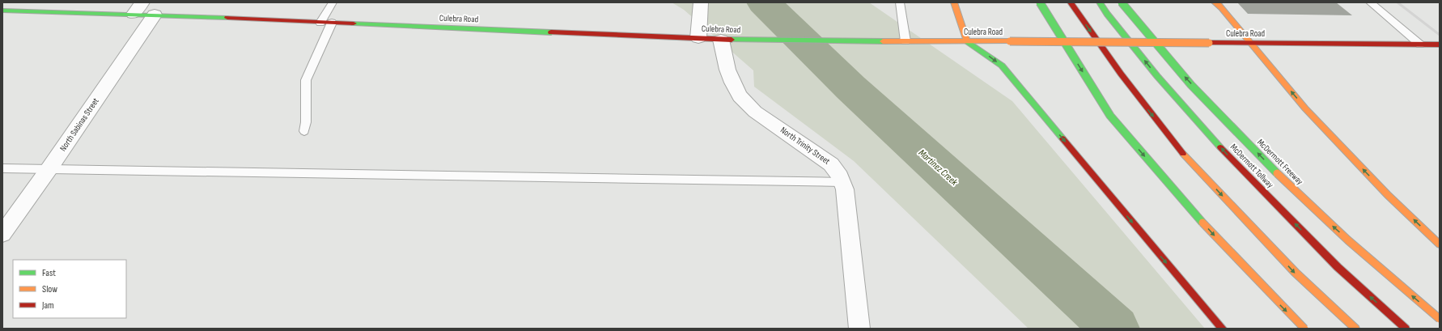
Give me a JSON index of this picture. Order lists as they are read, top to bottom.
{
  "streets": {
    "main road": ["Culebra Road", "McDermott Freeway", "McDermott Tollway"],
    "street": ["North Sabinas Street", "North Trinity Street"]
  },
  "crossings": [
    ["Culebra Road", "North Sabinas Street"],
    ["Culebra Road", "North Trinity Street"]
  ],
  "water": ["Martinez Creek"],
  "legend": ["Fast", "Slow", "Jam"]
}
